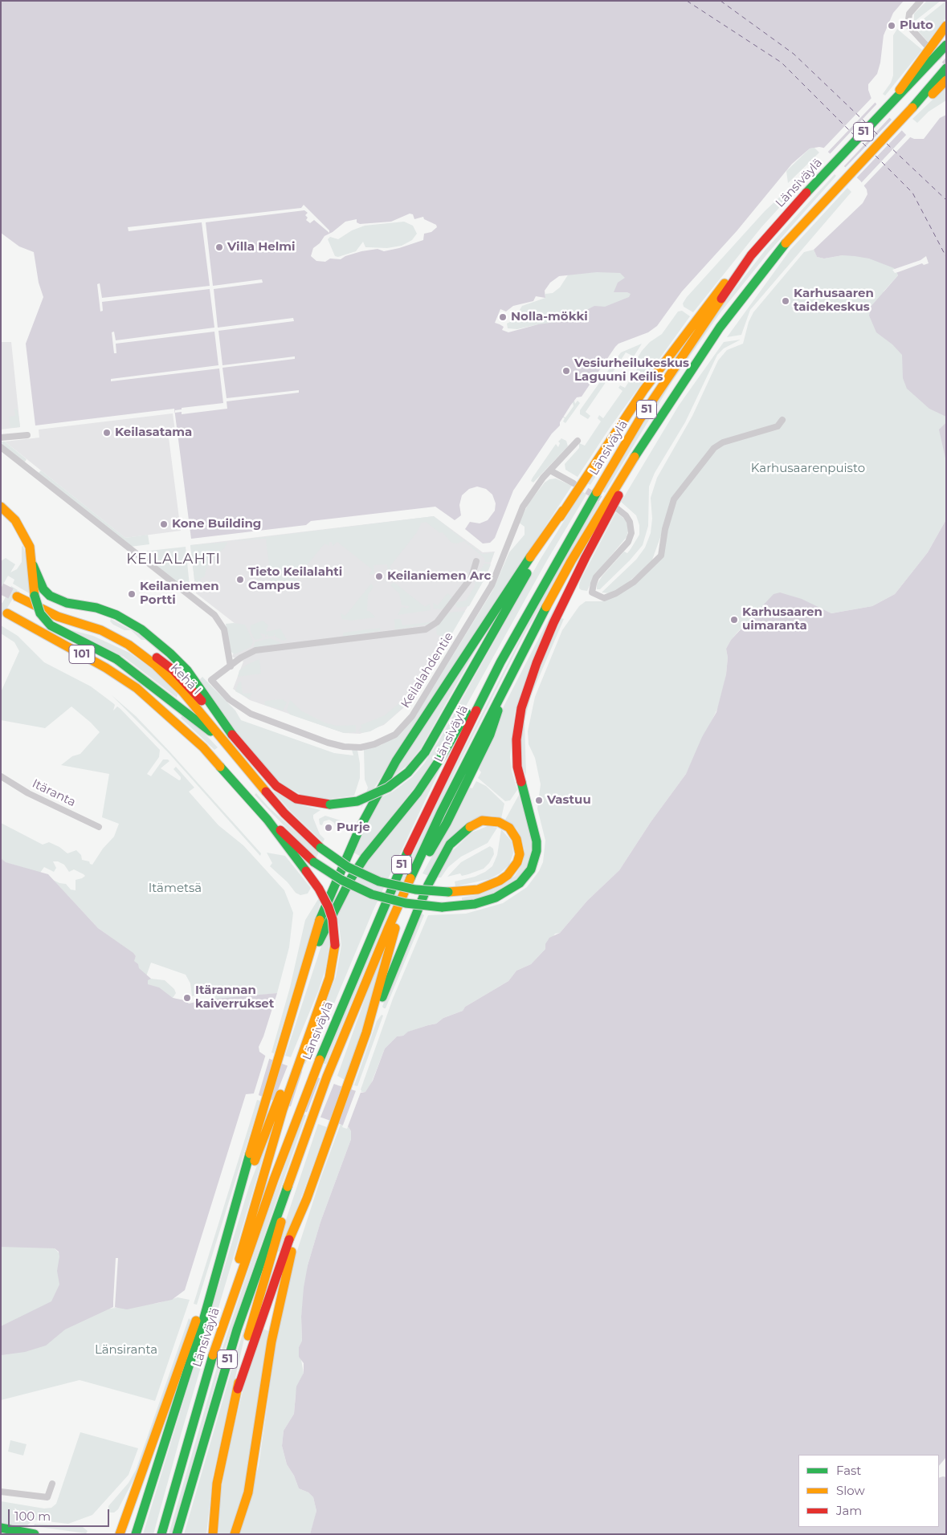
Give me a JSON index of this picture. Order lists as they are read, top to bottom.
{
  "streets": {
    "main road": [
      "51",
      "Länsiväylä",
      "101",
      "Kehä I"
    ],
    "street": ["Keilalahdentie", "Itäranta"]
  },
  "districts": ["KEILALAHTI"],
  "parks": ["Karhusaarenpuisto", "Itämetsä", "Länsiranta"],
  "places": [
    "Pluto",
    "Villa Helmi",
    "Karhusaaren taidekeskus",
    "Nolla-mökki",
    "Vesiurheilukeskus Laguuni Keilis",
    "Keilasatama",
    "Kone Building",
    "Keilaniemen Arc",
    "Tieto Keilalahti Campus",
    "Keilaniemen Portti",
    "Karhusaaren uimaranta",
    "Vastuu",
    "Purje",
    "Itärannan kaiverrukset"
  ],
  "legend": ["Fast", "Slow", "Jam"],
  "scale_bar": "100 m"
}
